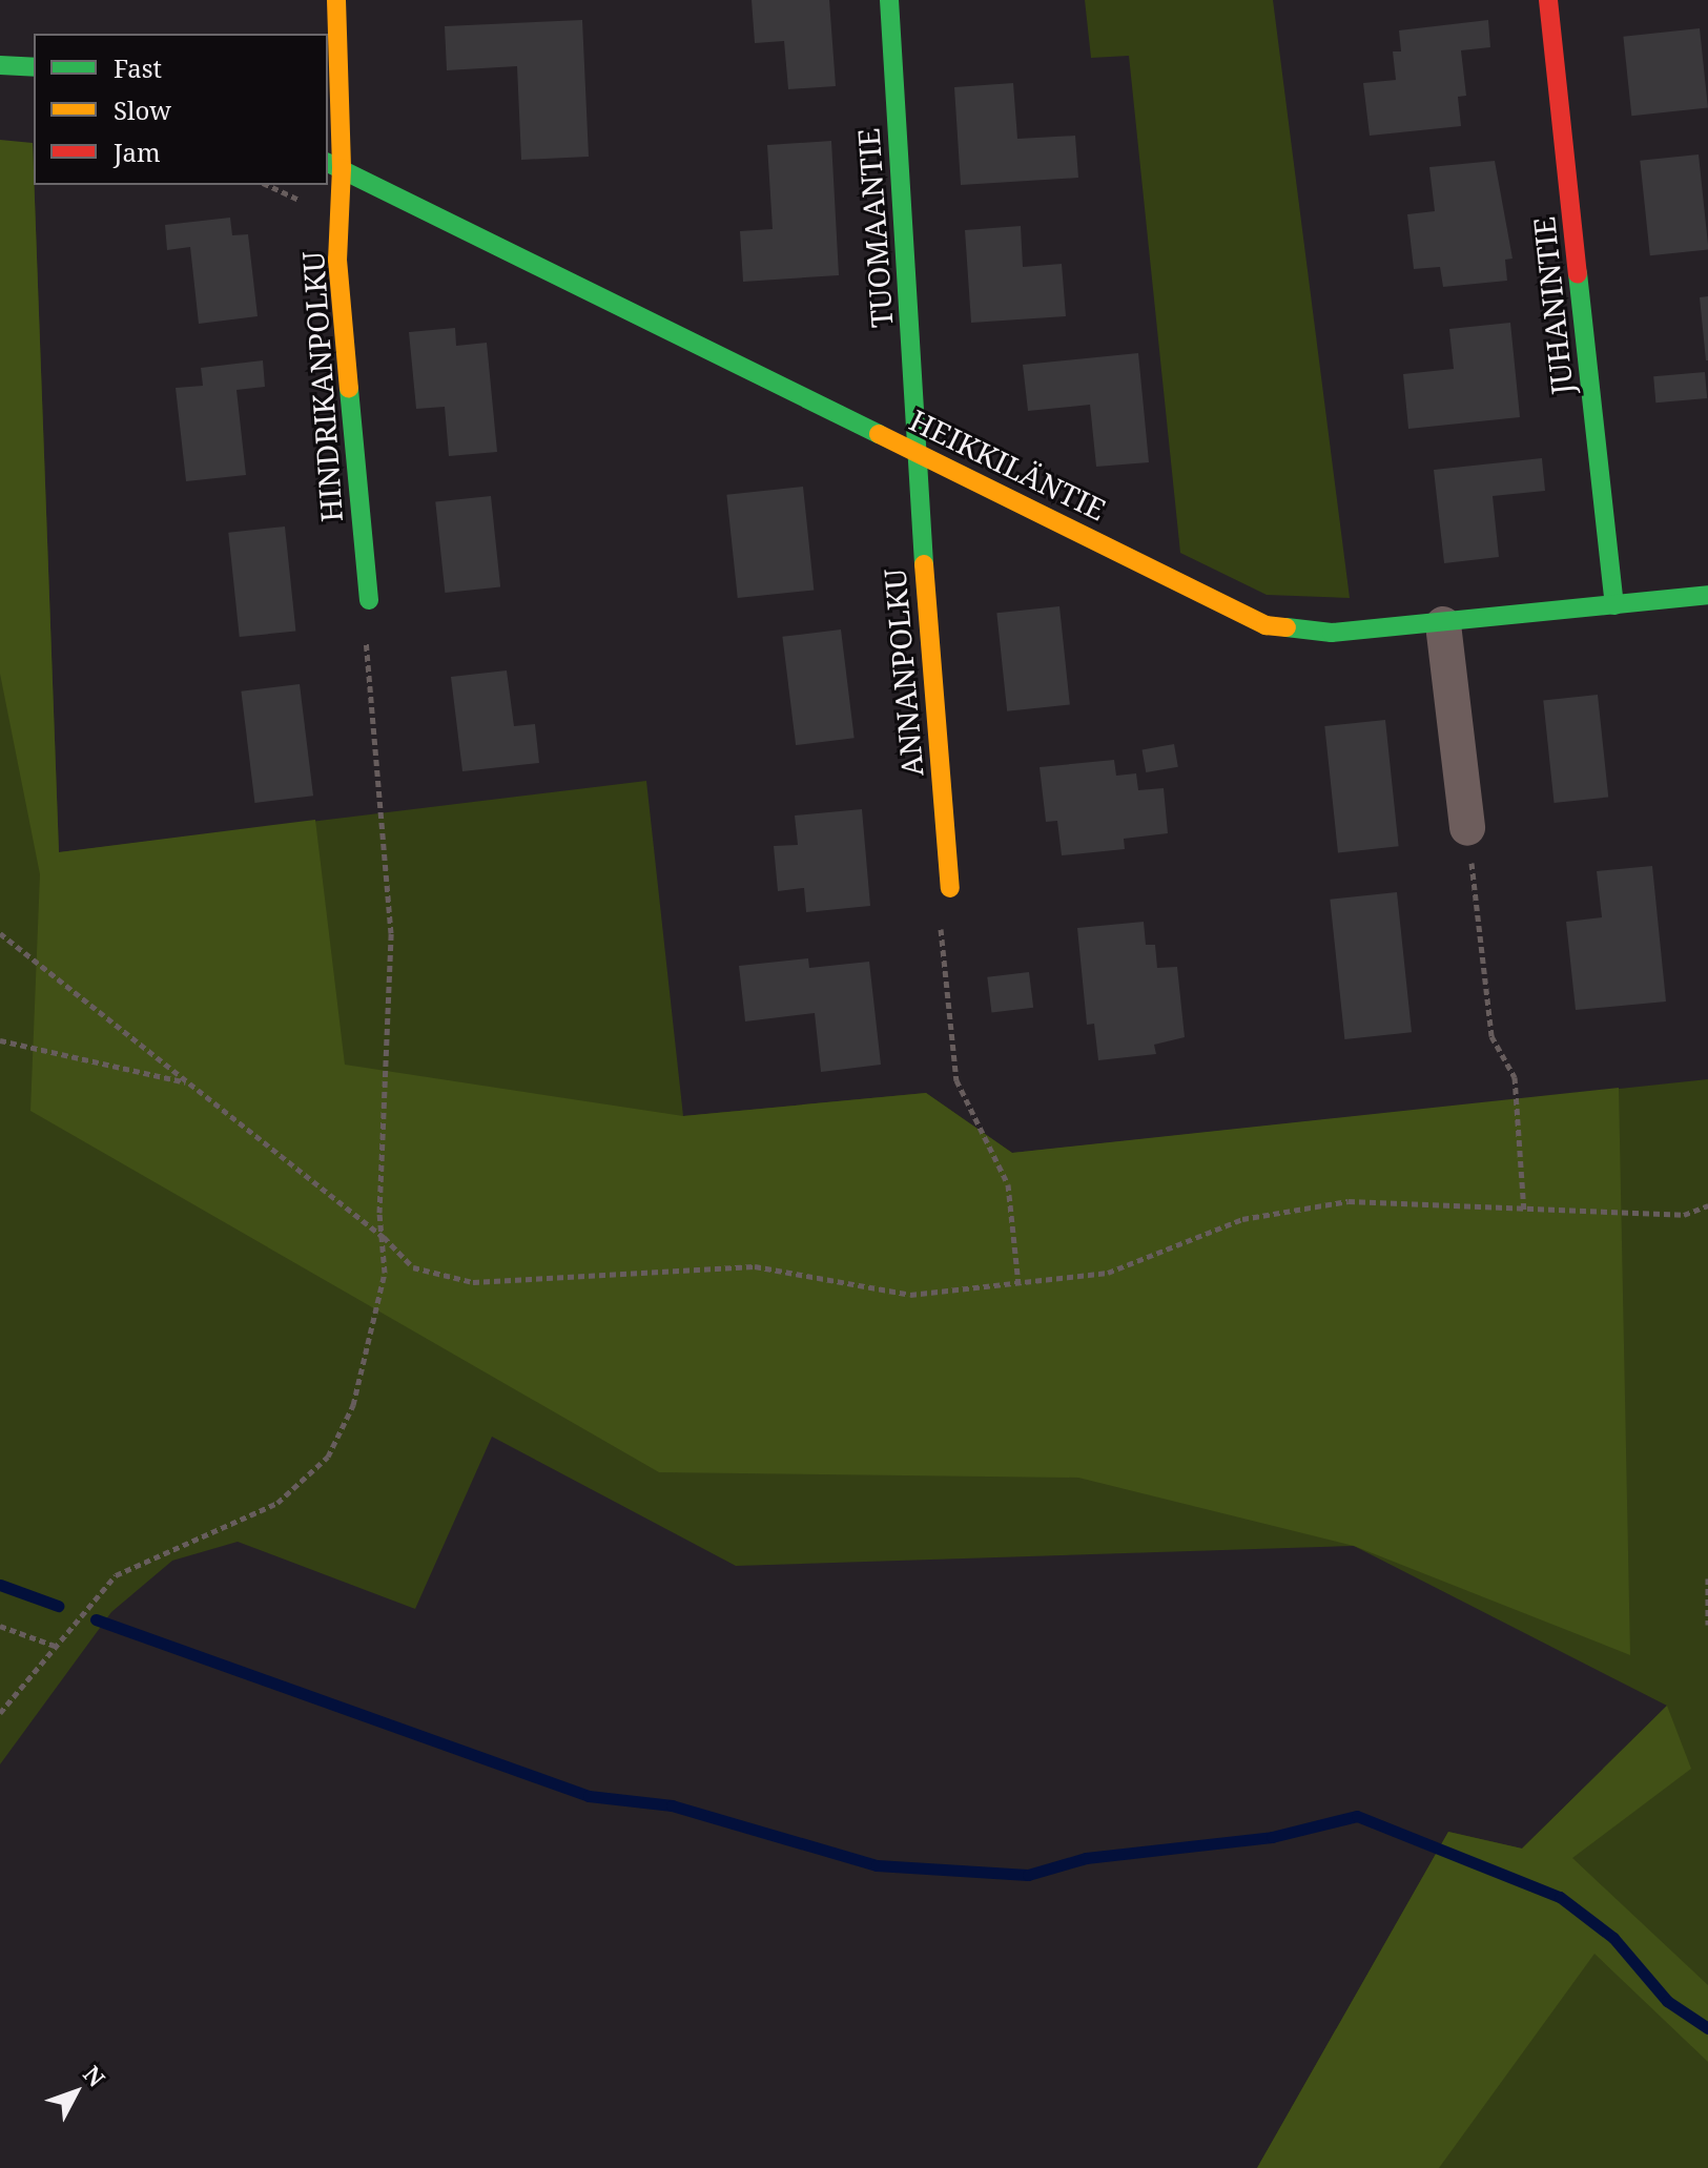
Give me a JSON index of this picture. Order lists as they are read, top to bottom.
{
  "streets": {
    "street": [
      "TUOMAANTIE",
      "JUHANINTIE",
      "HINDRIKANPOLKU",
      "HEIKKILÄNTIE",
      "ANNANPOLKU"
    ]
  },
  "crossings": [
    ["TUOMAANTIE", "HEIKKILÄNTIE"],
    ["TUOMAANTIE", "ANNANPOLKU"],
    ["JUHANINTIE", "HEIKKILÄNTIE"],
    ["HINDRIKANPOLKU", "HEIKKILÄNTIE"],
    ["HEIKKILÄNTIE", "ANNANPOLKU"]
  ],
  "legend": ["Fast", "Slow", "Jam"],
  "north": "top right"
}
